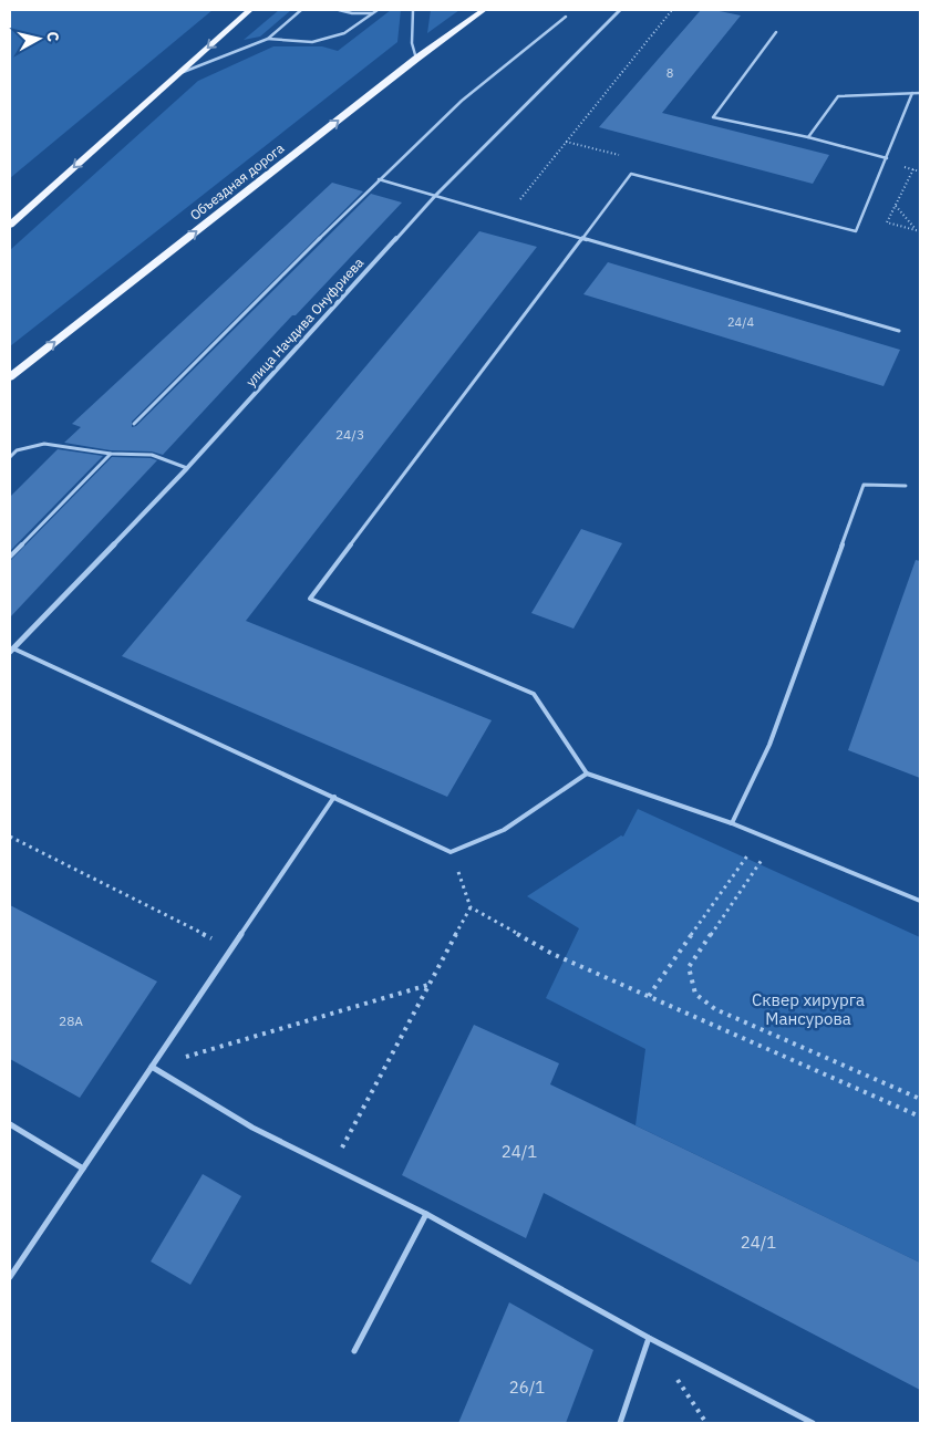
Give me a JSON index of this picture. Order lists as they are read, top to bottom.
{
  "streets": {
    "main road": ["Объездная дорога"],
    "street": ["улица Начдива Онуфриева"]
  },
  "one_way": ["Объездная дорога"],
  "parks": ["Сквер хирурга Мансурова"],
  "house_numbers": [
    "8",
    "24/4",
    "24/3",
    "28А",
    "24/1",
    "24/1",
    "26/1"
  ],
  "north": "right"
}
